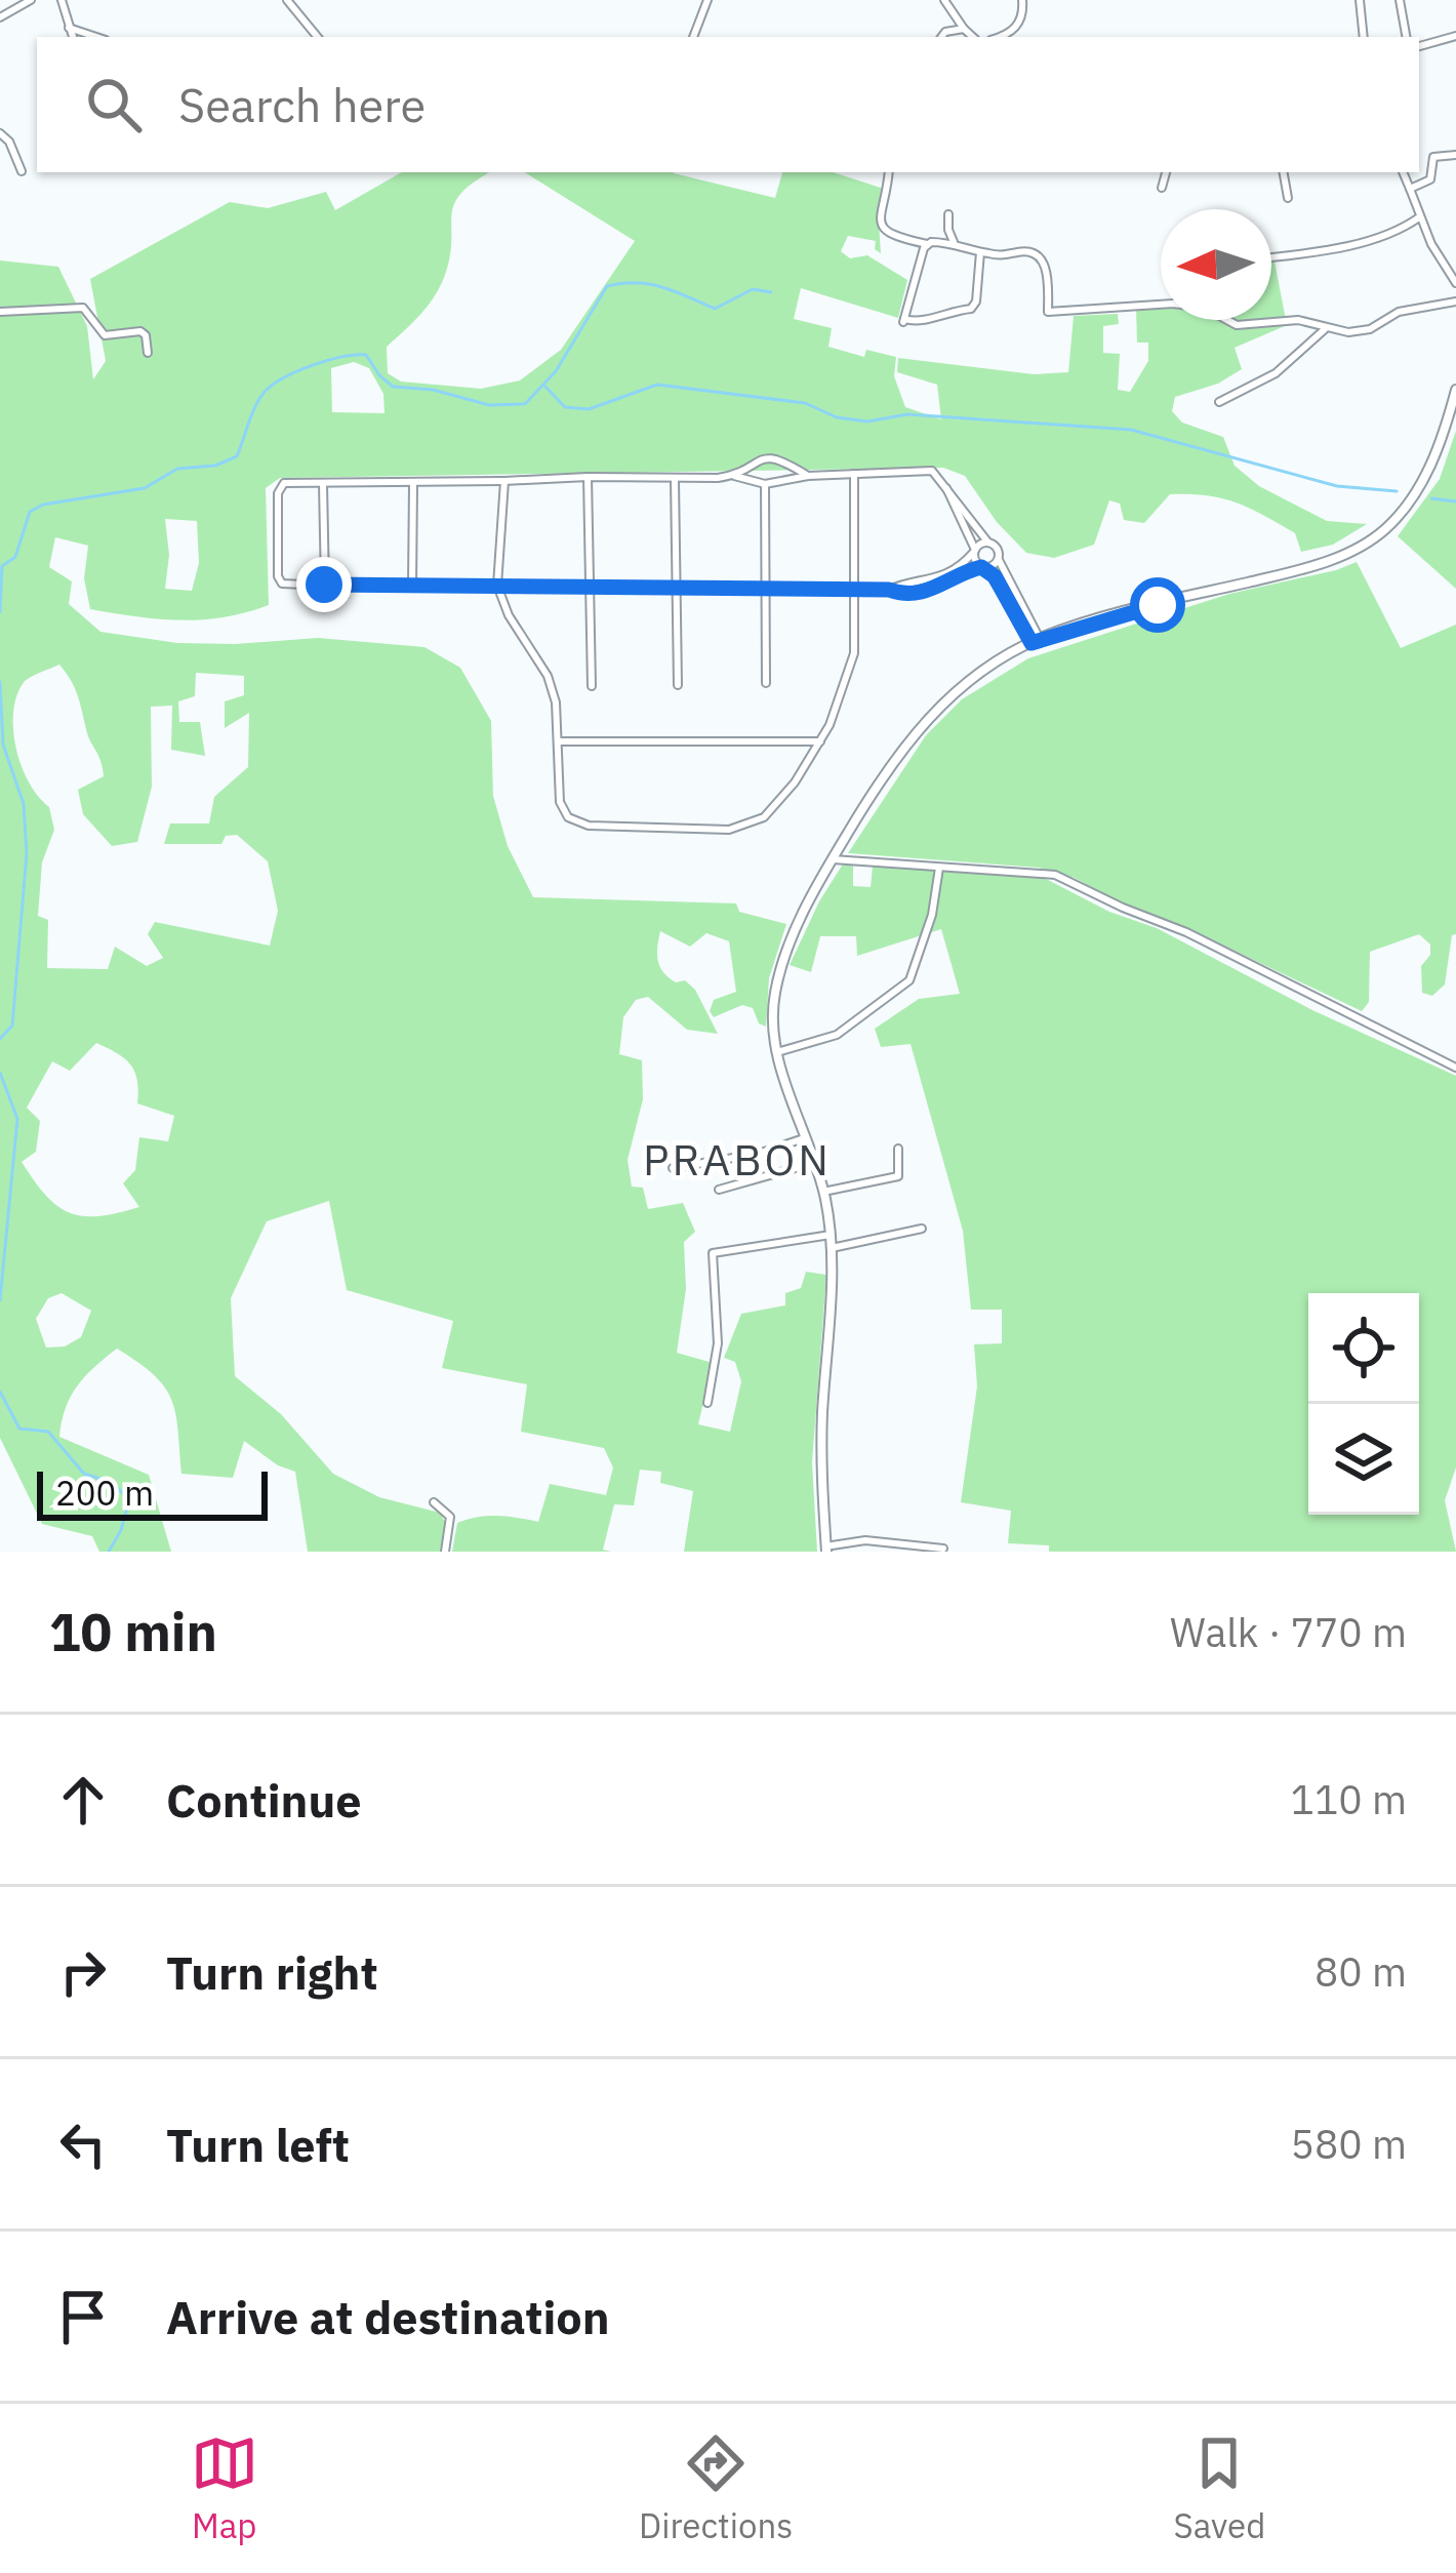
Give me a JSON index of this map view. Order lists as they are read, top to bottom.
{
  "districts": ["PRABON"],
  "scale_bar": "200 m",
  "north": "left",
  "page": {
    "search": "Search here",
    "scale": "200 m",
    "heading": ["10 min", "Walk · 770 m"],
    "list": [
      ["Continue", "110 m"],
      ["Turn right", "80 m"],
      ["Turn left", "580 m"],
      "Arrive at destination"
    ],
    "nav": ["Map", "Directions", "Saved"]
  }
}
